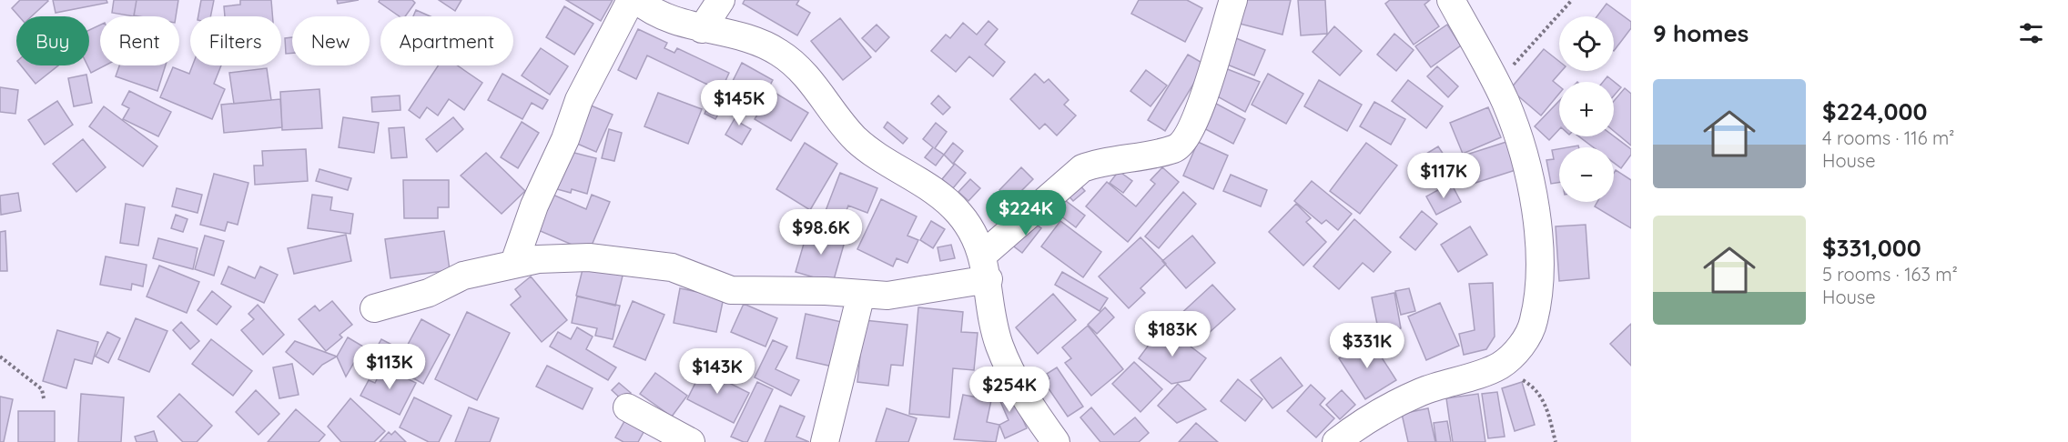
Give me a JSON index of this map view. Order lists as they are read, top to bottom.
{
  "page": {
    "heading": "9 homes",
    "map_buttons": ["+", "−"],
    "chip": [
      "Buy",
      "Rent",
      "Filters",
      "New",
      "Apartment"
    ],
    "list": [
      {
        "name": "$224,000",
        "note": "4 rooms · 116 m² · House"
      },
      {
        "name": "$331,000",
        "note": "5 rooms · 163 m² · House"
      }
    ],
    "price": [
      "$145K",
      "$117K",
      "$224K",
      "$98.6K",
      "$183K",
      "$331K",
      "$113K",
      "$143K",
      "$254K"
    ]
  }
}
